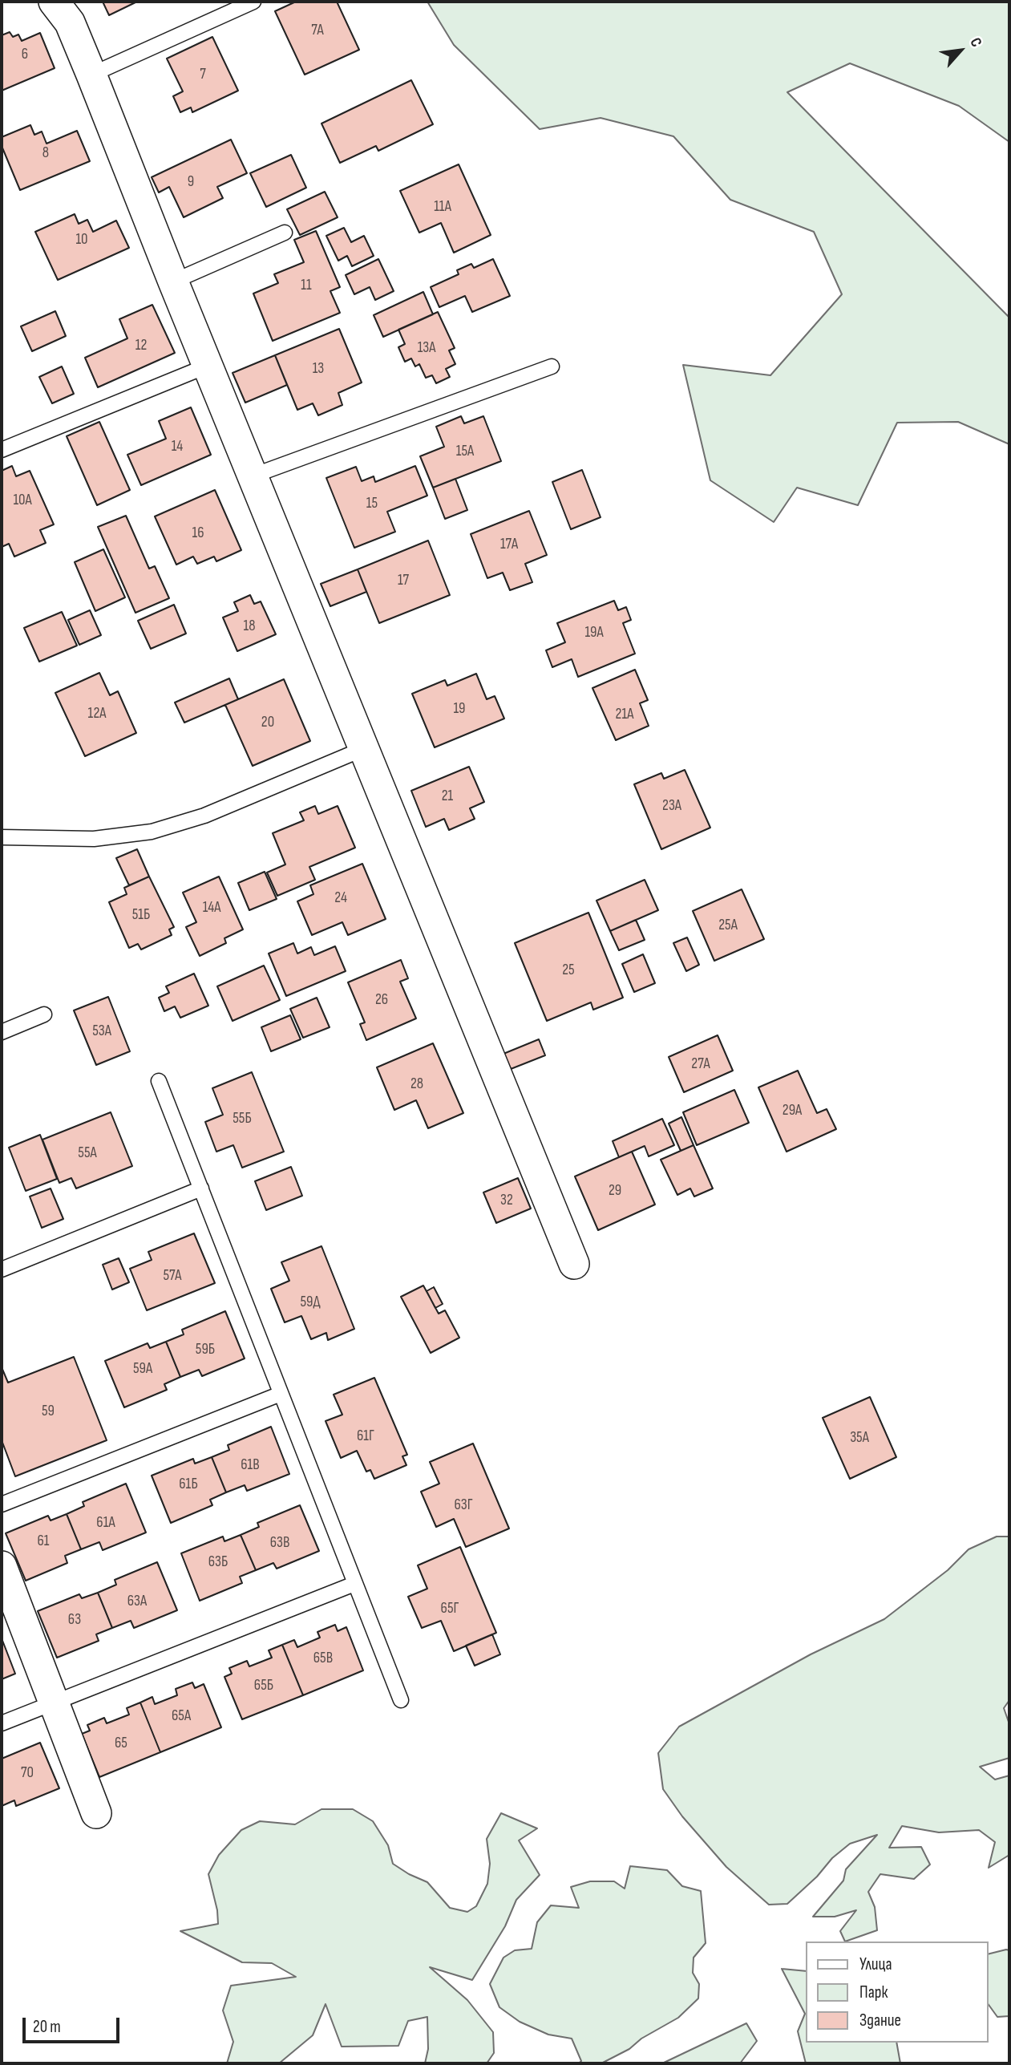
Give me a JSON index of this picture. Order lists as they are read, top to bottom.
{
  "house_numbers": [
    "7А",
    "6",
    "7",
    "8",
    "9",
    "11А",
    "10",
    "11",
    "12",
    "13А",
    "13",
    "14",
    "15А",
    "10А",
    "15",
    "16",
    "17А",
    "17",
    "18",
    "19А",
    "19",
    "12А",
    "21А",
    "20",
    "21",
    "23А",
    "24",
    "14А",
    "51Б",
    "25А",
    "25",
    "26",
    "53А",
    "27А",
    "28",
    "29А",
    "55Б",
    "55А",
    "29",
    "32",
    "57А",
    "59Д",
    "59Б",
    "59А",
    "59",
    "61Г",
    "35А",
    "61В",
    "61Б",
    "63Г",
    "61А",
    "61",
    "63В",
    "63Б",
    "63А",
    "65Г",
    "63",
    "65В",
    "65Б",
    "65А",
    "65",
    "70"
  ],
  "legend": ["Улица", "Парк", "Здание"],
  "scale_bar": "20 m",
  "north": "top right"
}
